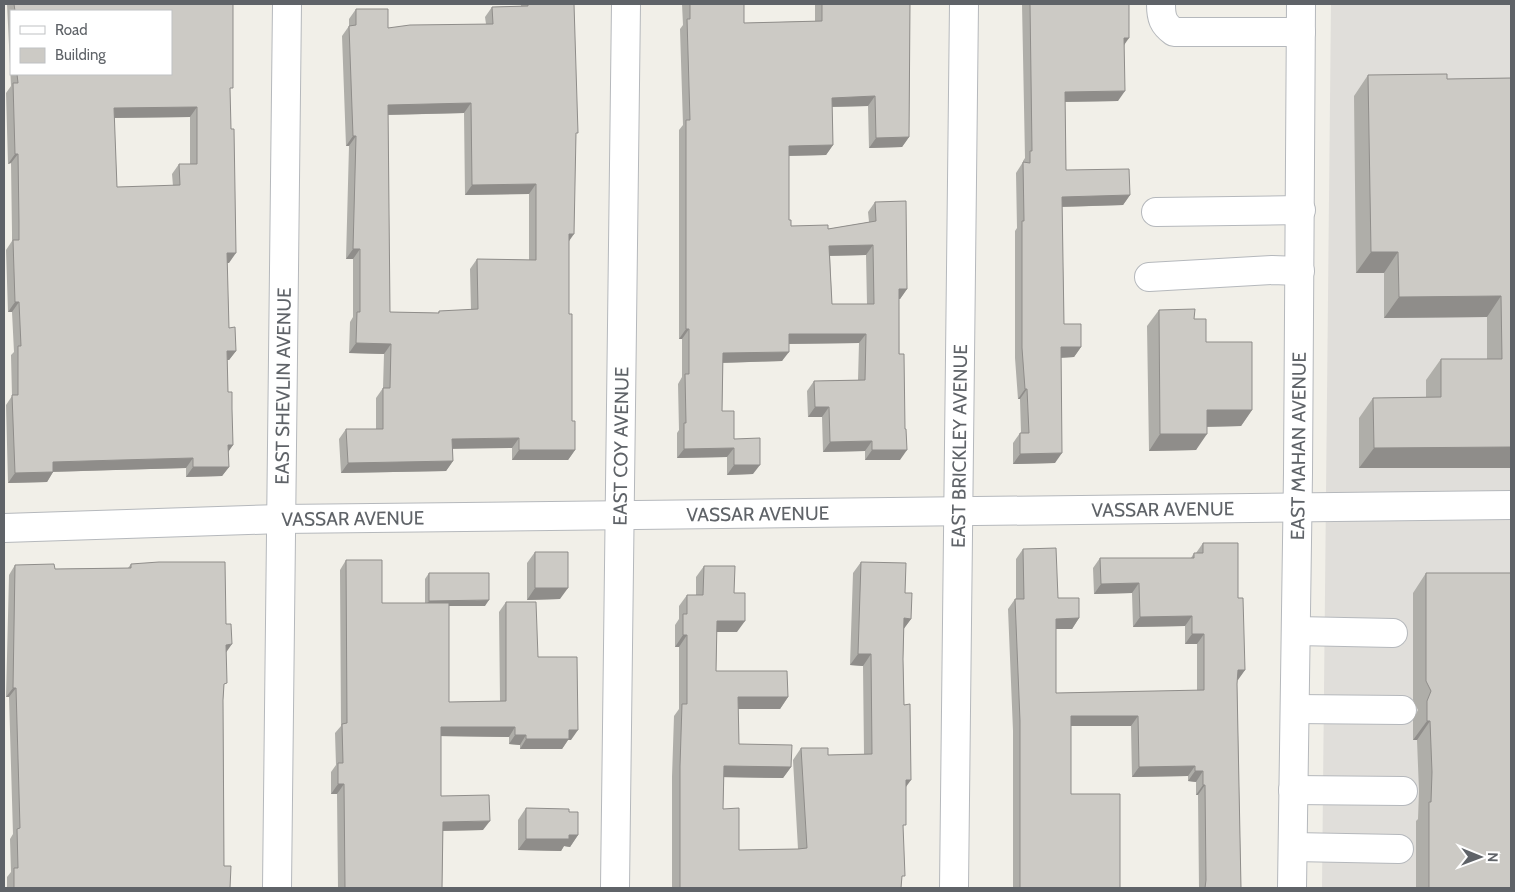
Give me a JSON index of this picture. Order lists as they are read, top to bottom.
{
  "streets": {
    "street": [
      "EAST SHEVLIN AVENUE",
      "EAST COY AVENUE",
      "EAST BRICKLEY AVENUE",
      "EAST MAHAN AVENUE",
      "VASSAR AVENUE"
    ]
  },
  "crossings": [
    ["EAST SHEVLIN AVENUE", "VASSAR AVENUE"],
    ["EAST COY AVENUE", "VASSAR AVENUE"],
    ["EAST BRICKLEY AVENUE", "VASSAR AVENUE"],
    ["EAST MAHAN AVENUE", "VASSAR AVENUE"]
  ],
  "legend": ["Road", "Building"],
  "north": "right"
}
